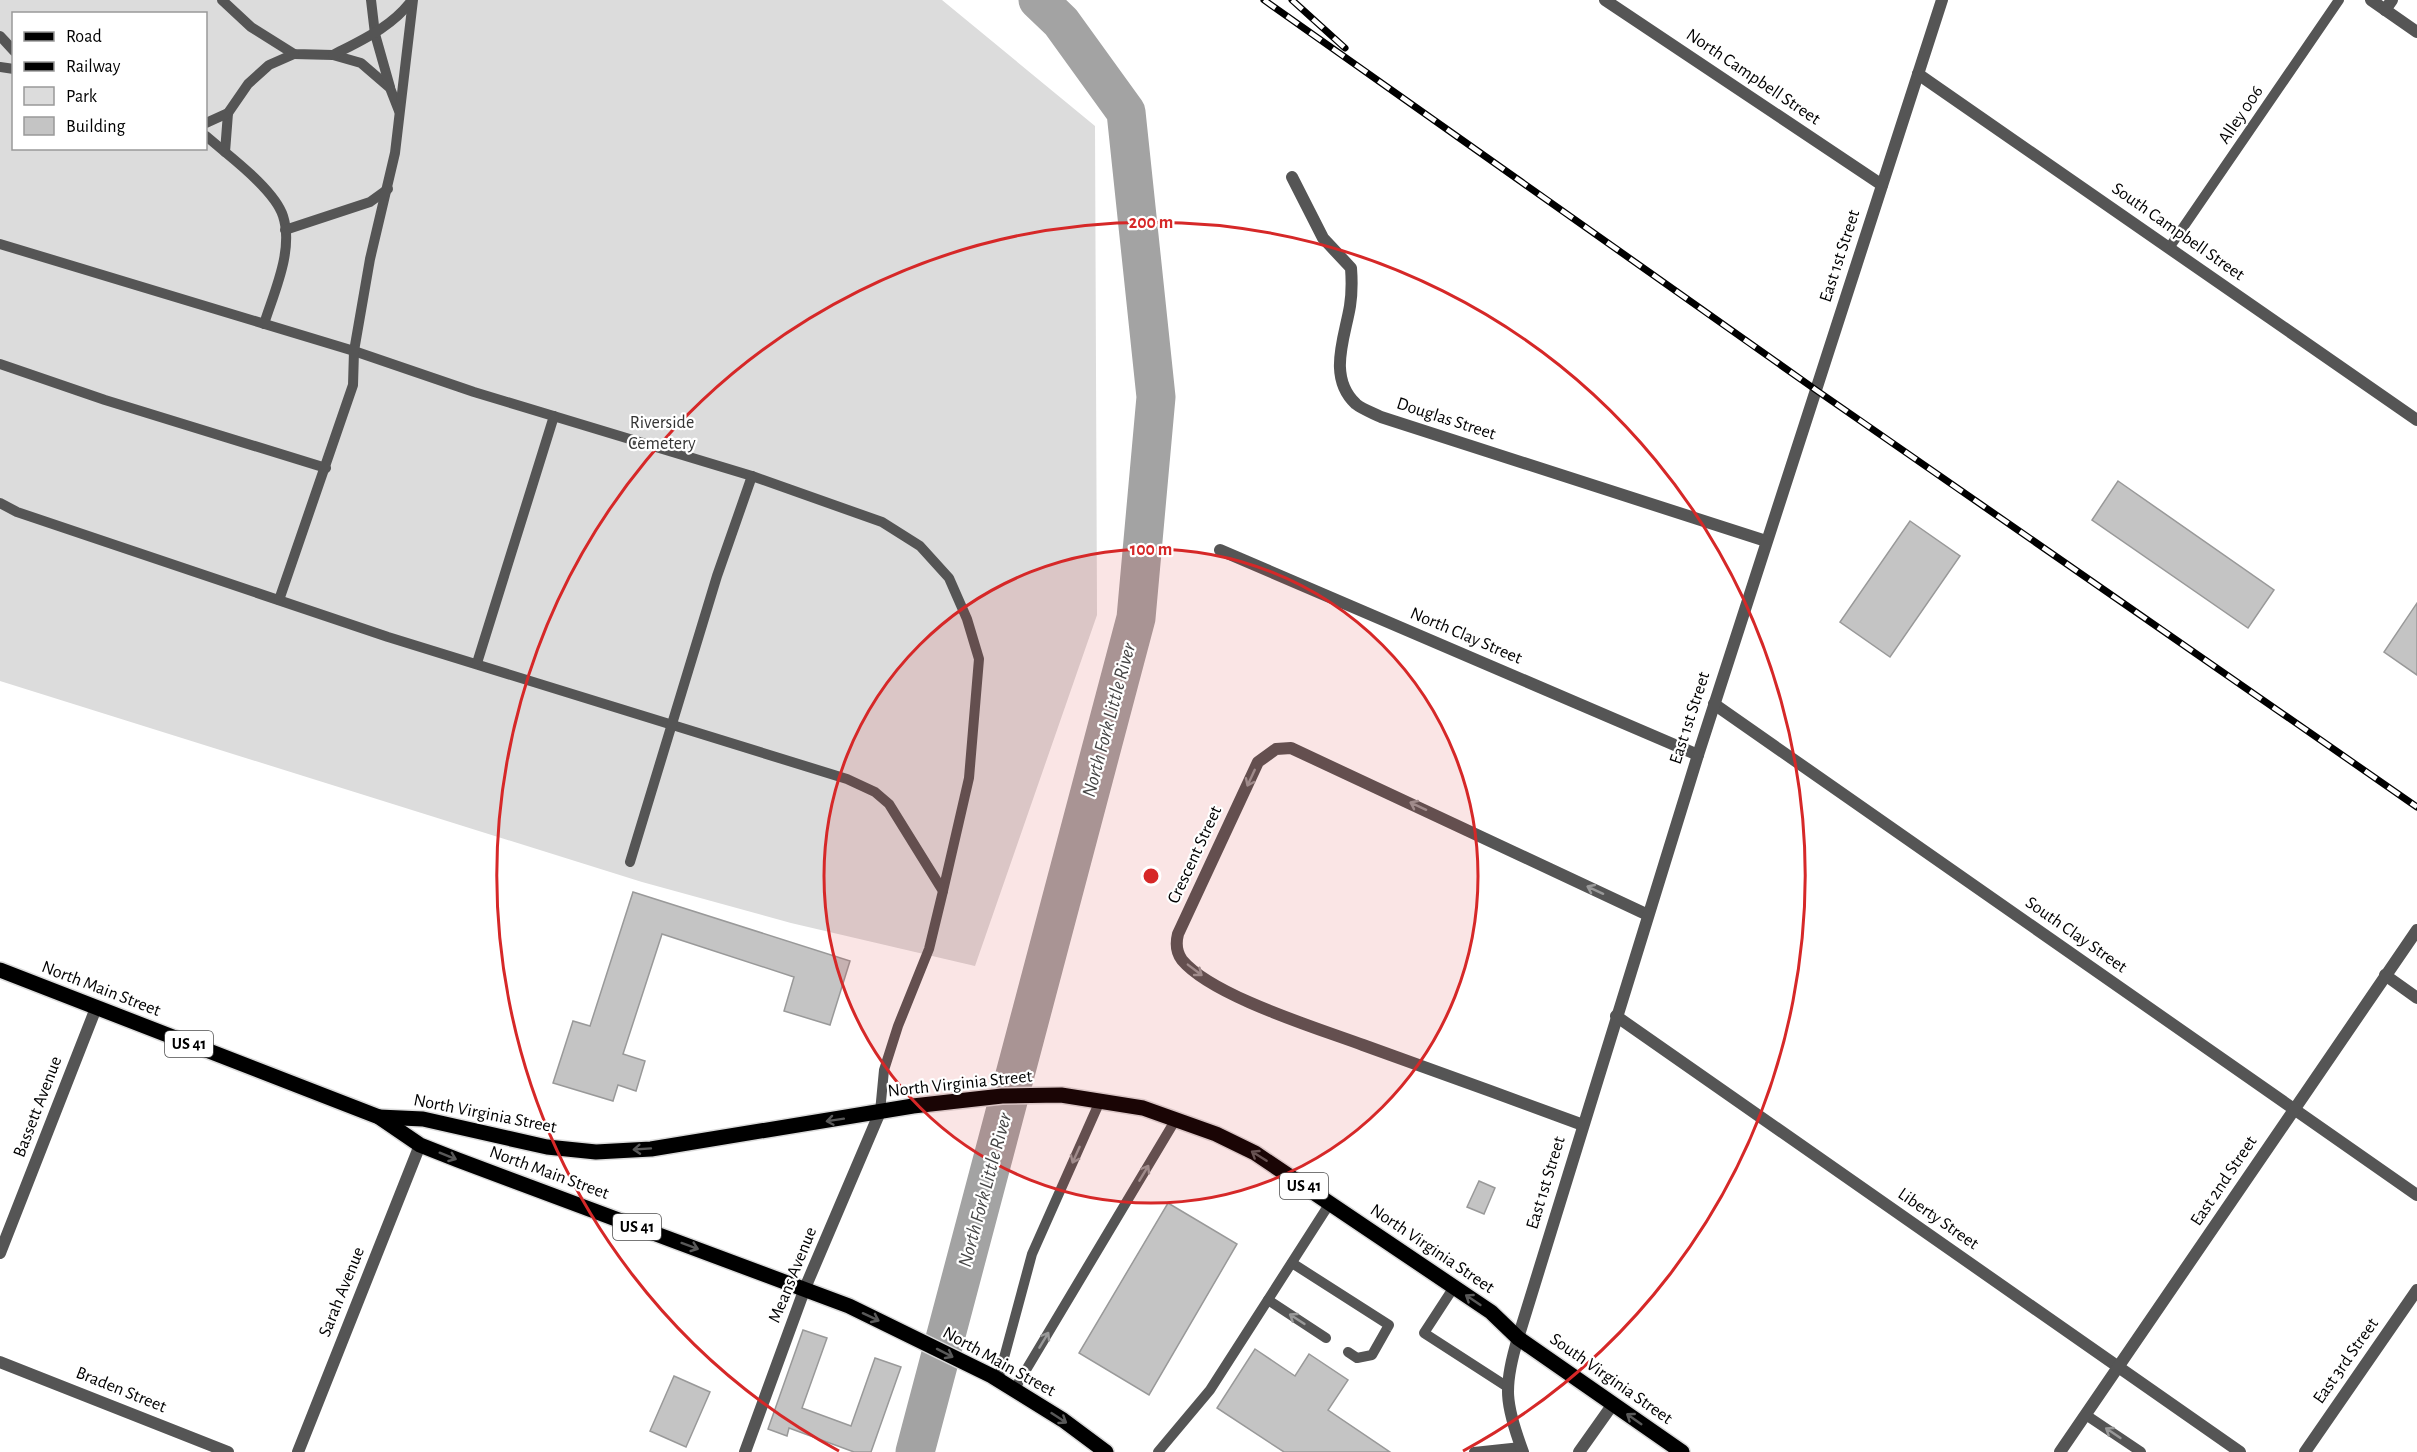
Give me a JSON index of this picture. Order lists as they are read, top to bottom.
{
  "streets": {
    "main road": [
      "North Main Street",
      "US 41",
      "North Virginia Street",
      "South Virginia Street"
    ],
    "street": [
      "North Campbell Street",
      "South Campbell Street",
      "East 1st Street",
      "Douglas Street",
      "North Clay Street",
      "Crescent Street",
      "South Clay Street",
      "Bassett Avenue",
      "East 2nd Street",
      "Liberty Street",
      "Means Avenue",
      "Sarah Avenue",
      "East 3rd Street",
      "Braden Street"
    ],
    "lane": ["Alley 006"]
  },
  "crossings": [
    ["North Campbell Street", "East 1st Street"],
    ["Alley 006", "South Campbell Street"],
    ["South Campbell Street", "East 1st Street"],
    ["East 1st Street", "Douglas Street"],
    ["East 1st Street", "North Clay Street"],
    ["East 1st Street", "Crescent Street"],
    ["East 1st Street", "South Clay Street"],
    ["East 1st Street", "North Virginia Street"],
    ["East 1st Street", "Liberty Street"],
    ["East 1st Street", "South Virginia Street"],
    ["South Clay Street", "East 2nd Street"],
    ["North Main Street", "North Virginia Street"],
    ["North Main Street", "Bassett Avenue"],
    ["North Main Street", "Means Avenue"],
    ["North Main Street", "Sarah Avenue"],
    ["North Virginia Street", "Means Avenue"],
    ["North Virginia Street", "South Virginia Street"],
    ["East 2nd Street", "Liberty Street"]
  ],
  "one_way": ["North Main Street", "North Virginia Street", "South Virginia Street"],
  "water": ["North Fork Little River"],
  "parks": ["Riverside Cemetery"],
  "legend": [
    "Road",
    "Railway",
    "Park",
    "Building"
  ],
  "rings": ["200 m", "100 m"]
}
